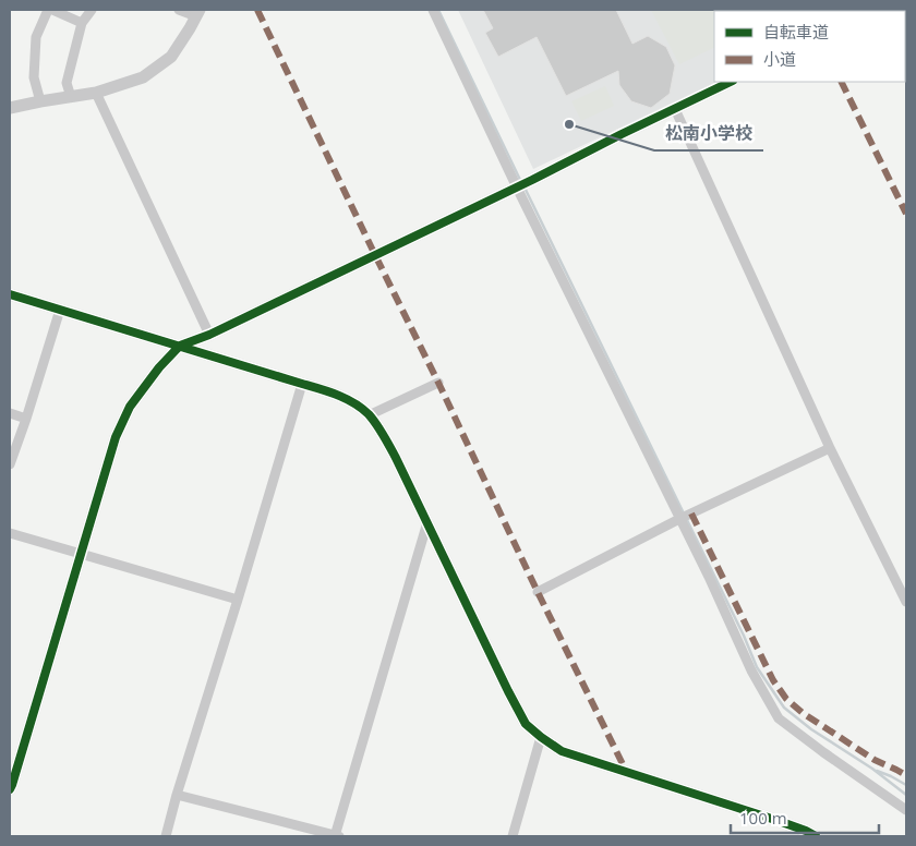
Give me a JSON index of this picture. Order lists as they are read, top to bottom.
{
  "places": ["松南小学校"],
  "legend": ["自転車道", "小道"],
  "scale_bar": "100 m"
}
